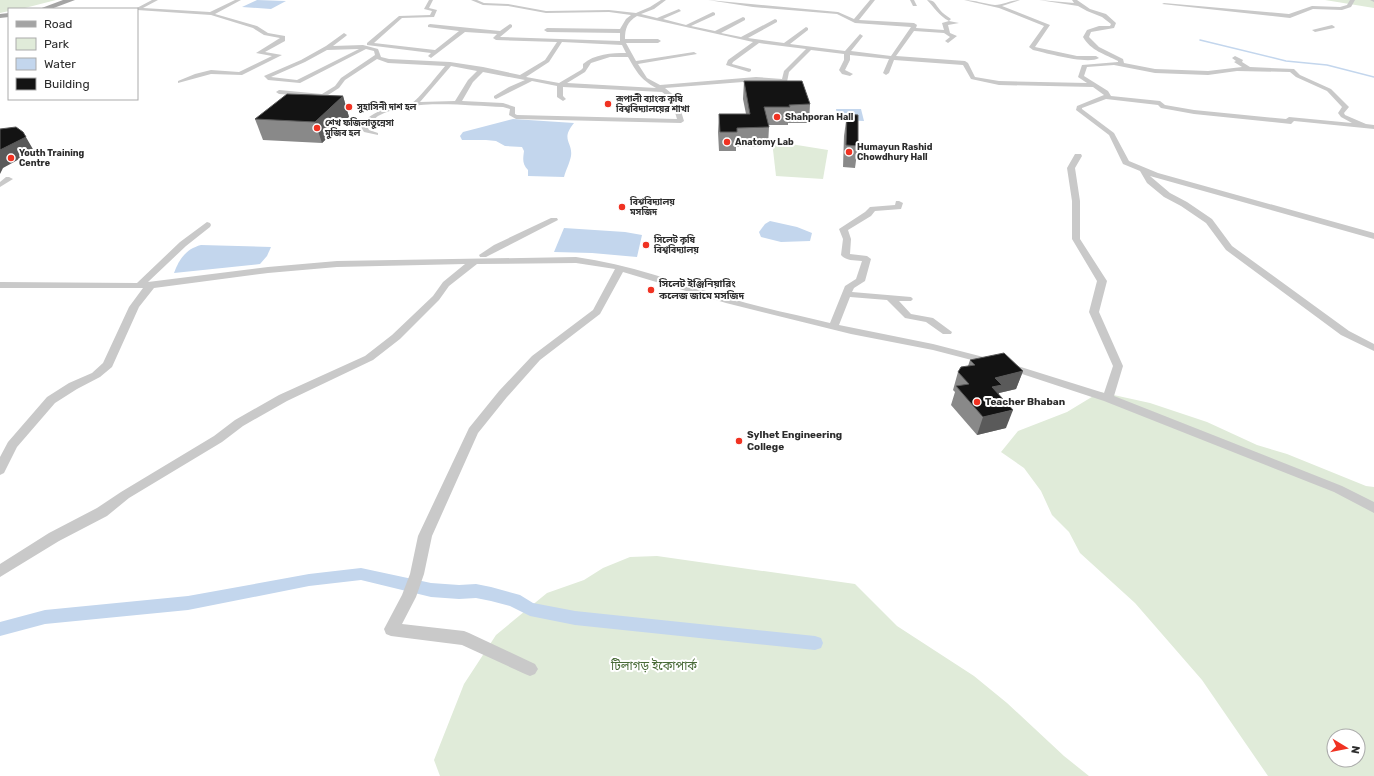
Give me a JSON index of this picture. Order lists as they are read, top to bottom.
{
  "parks": ["টিলাগড় ইকোপার্ক"],
  "places": [
    "রূপালী ব্যাংক কৃষি বিশ্ববিদ্যালয়ের শাখা",
    "সুহাসিনী দাশ হল",
    "Shahporan Hall",
    "শেখ ফজিলাতুন্নেসা মুজিব হল",
    "Anatomy Lab",
    "Humayun Rashid Chowdhury Hall",
    "Youth Training Centre",
    "বিশ্ববিদ্যালয় মসজিদ",
    "সিলেট কৃষি বিশ্ববিদ্যালয়",
    "সিলেট ইঞ্জিনিয়ারিং কলেজ জামে মসজিদ",
    "Teacher Bhaban",
    "Sylhet Engineering College"
  ],
  "legend": [
    "Road",
    "Park",
    "Water",
    "Building"
  ],
  "north": "right"
}
